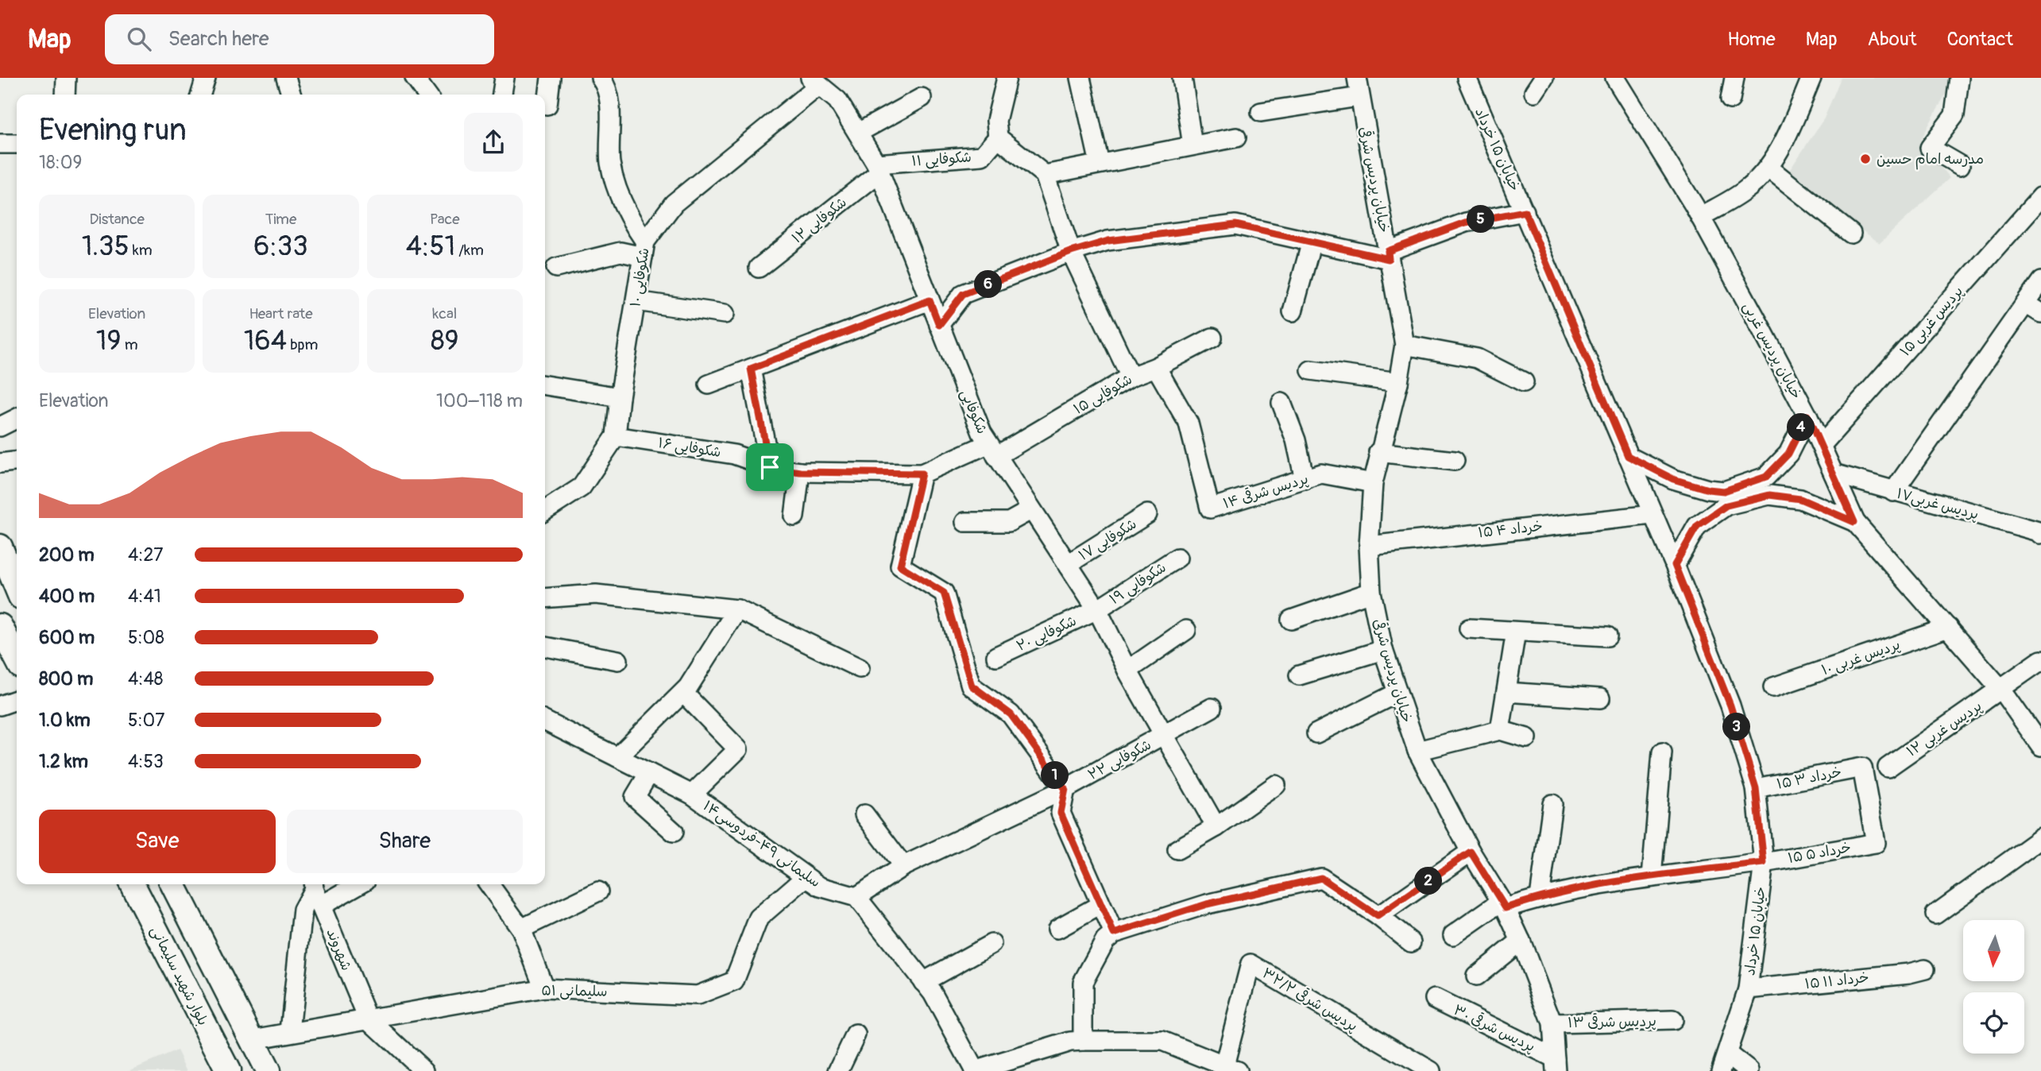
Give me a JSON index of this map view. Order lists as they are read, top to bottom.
{
  "streets": {
    "main road": ["بلوار شهید سلیمانی"],
    "street": [
      "خیابان ۱۵ خرداد",
      "شکوفایی ۱۱",
      "خیابان پردیس شرقی",
      "شکوفایی ۱۲",
      "شکوفایی ۱۰",
      "پردیس غربی ۱۵",
      "خیابان پردیس غربی",
      "شکوفایی ۱۵",
      "شکوفایی",
      "شکوفایی ۱۶",
      "پردیس شرقی ۱۴",
      "پردیس غربی۱۷",
      "۱۵ خرداد ۴",
      "شکوفایی ۱۷",
      "شکوفایی ۱۹",
      "شکوفایی ۲۰",
      "پردیس غربی ۱۰",
      "پردیس غربی ۱۲",
      "شکوفایی ۲۲",
      "۱۵ خرداد ۳",
      "سلیمانی ۴۹-فردوسی۱۴",
      "۱۵ خرداد ۵",
      "شهروند",
      "۱۵ خرداد ۱۱",
      "سلیمانی ۵۱",
      "پردیس شرقی ۳۲/۲",
      "پردیس شرقی ۱۳",
      "پردیس شرقی ۳۰"
    ]
  },
  "crossings": [
    ["خیابان ۱۵ خرداد", "۱۵ خرداد ۴"],
    ["خیابان ۱۵ خرداد", "۱۵ خرداد ۳"],
    ["خیابان ۱۵ خرداد", "۱۵ خرداد ۵"],
    ["خیابان ۱۵ خرداد", "۱۵ خرداد ۱۱"],
    ["شکوفایی ۱۱", "شکوفایی ۱۲"],
    ["شکوفایی ۱۱", "شکوفایی"],
    ["خیابان پردیس شرقی", "پردیس شرقی ۱۴"],
    ["خیابان پردیس شرقی", "۱۵ خرداد ۴"],
    ["خیابان پردیس شرقی", "۱۵ خرداد ۵"],
    ["خیابان پردیس شرقی", "پردیس شرقی ۱۳"],
    ["خیابان پردیس شرقی", "پردیس شرقی ۳۰"],
    ["شکوفایی ۱۲", "شکوفایی"],
    ["شکوفایی ۱۰", "شکوفایی"],
    ["شکوفایی ۱۰", "شکوفایی ۱۶"],
    ["پردیس غربی ۱۵", "خیابان پردیس غربی"],
    ["خیابان پردیس غربی", "پردیس غربی۱۷"],
    ["خیابان پردیس غربی", "پردیس غربی ۱۰"],
    ["خیابان پردیس غربی", "پردیس غربی ۱۲"],
    ["شکوفایی ۱۵", "شکوفایی"],
    ["شکوفایی ۱۵", "شکوفایی ۱۶"],
    ["شکوفایی ۱۵", "پردیس شرقی ۱۴"],
    ["شکوفایی", "شکوفایی ۱۶"],
    ["شکوفایی", "شکوفایی ۱۷"],
    ["شکوفایی", "شکوفایی ۱۹"],
    ["شکوفایی", "شکوفایی ۲۰"],
    ["شکوفایی", "شکوفایی ۲۲"],
    ["شکوفایی ۱۹", "شکوفایی ۲۰"],
    ["شکوفایی ۲۲", "سلیمانی ۴۹-فردوسی۱۴"],
    ["۱۵ خرداد ۳", "۱۵ خرداد ۵"],
    ["سلیمانی ۴۹-فردوسی۱۴", "سلیمانی ۵۱"],
    ["شهروند", "سلیمانی ۵۱"]
  ],
  "places": ["مدرسه امام حسین"],
  "north": "bottom",
  "page": {
    "header": "Map",
    "search": "Search here",
    "nav": [
      "Home",
      "Map",
      "About",
      "Contact"
    ],
    "heading": ["Evening run", "18:09"],
    "stats": [
      ["Distance", "1.35 km"],
      ["Time", "6:33"],
      ["Pace", "4:51 /km"],
      ["Elevation", "19 m"],
      ["Heart rate", "164 bpm"],
      ["kcal", "89"]
    ],
    "pins": [
      "5",
      "6",
      "4",
      "3",
      "1",
      "2"
    ],
    "chart": ["Elevation", "100–118 m"],
    "list": [
      {
        "name": "200 m",
        "note": "4:27"
      },
      {
        "name": "400 m",
        "note": "4:41"
      },
      {
        "name": "600 m",
        "note": "5:08"
      },
      {
        "name": "800 m",
        "note": "4:48"
      },
      {
        "name": "1.0 km",
        "note": "5:07"
      },
      {
        "name": "1.2 km",
        "note": "4:53"
      }
    ],
    "buttons": ["Save", "Share"]
  }
}
